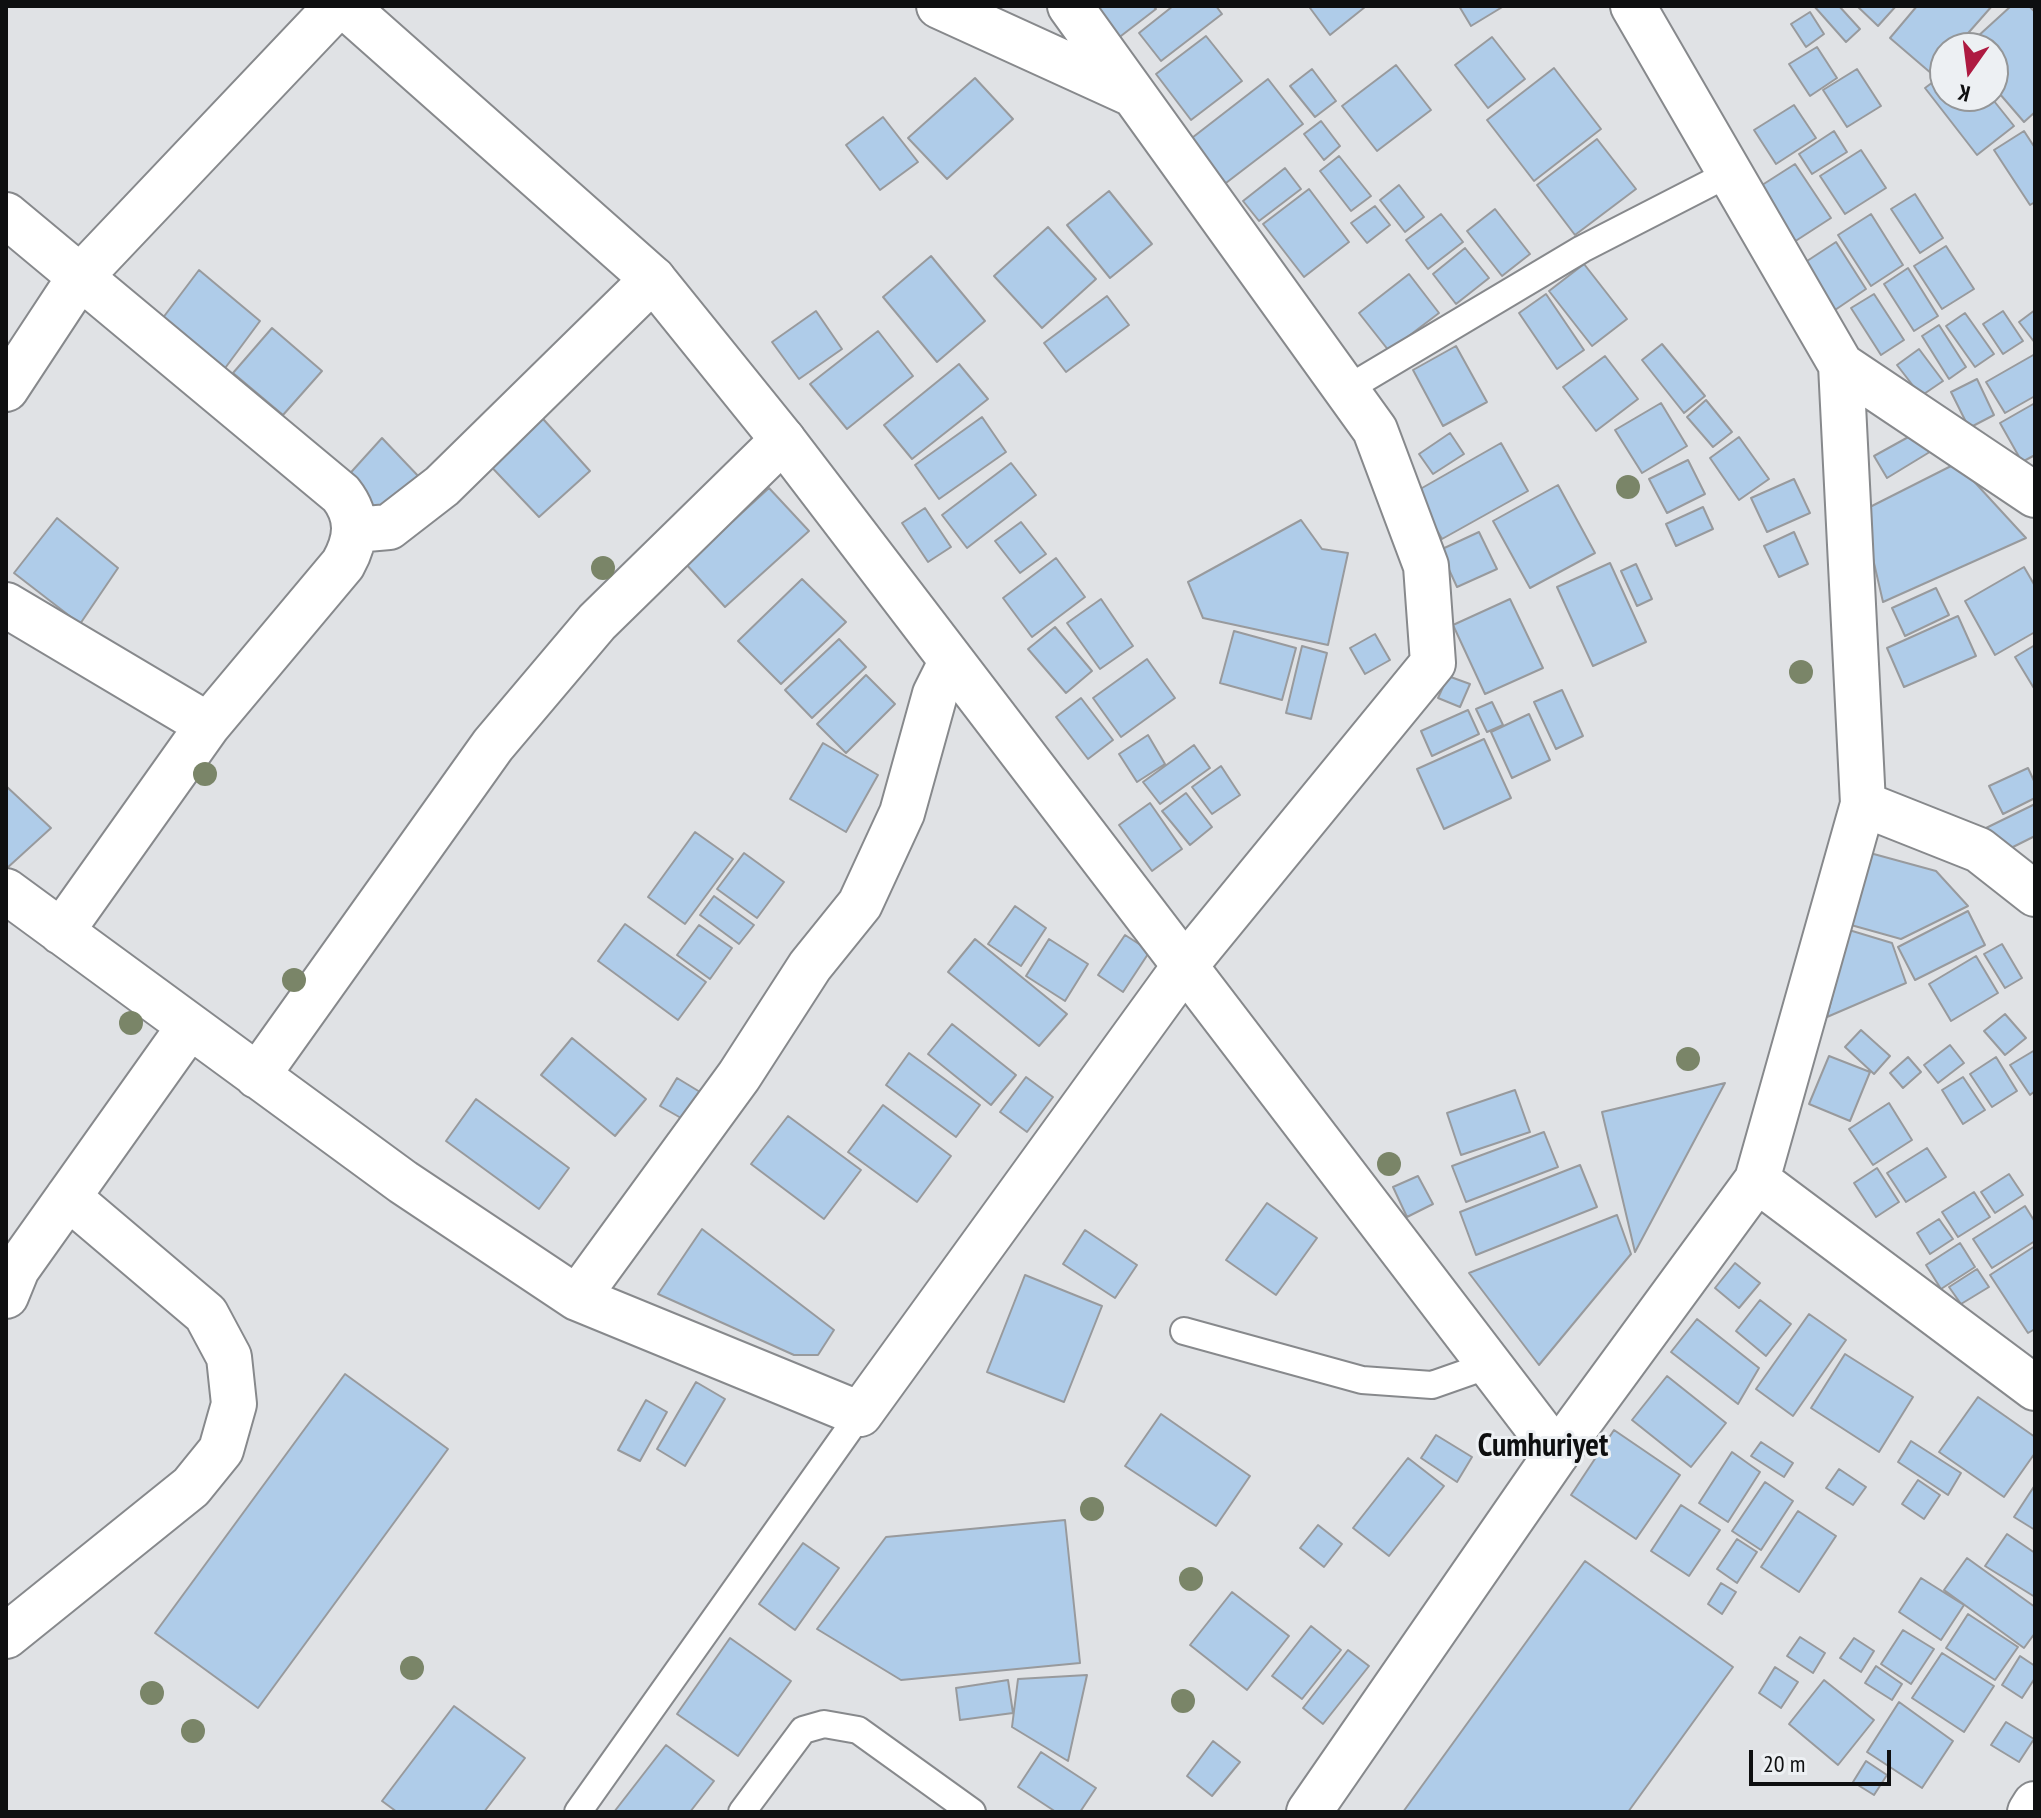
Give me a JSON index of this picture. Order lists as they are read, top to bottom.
{
  "districts": ["Cumhuriyet"],
  "scale_bar": "20 m",
  "north": "bottom"
}
